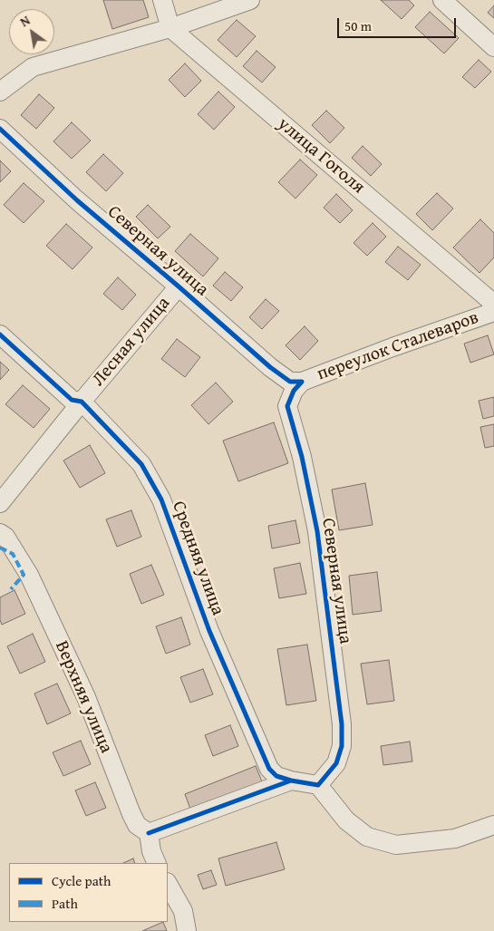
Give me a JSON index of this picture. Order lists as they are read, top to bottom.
{
  "streets": {
    "street": [
      "улица Гоголя",
      "Северная улица",
      "Лесная улица",
      "переулок Сталеваров",
      "Средняя улица",
      "Верхняя улица"
    ]
  },
  "crossings": [
    ["Северная улица", "Лесная улица"],
    ["Северная улица", "переулок Сталеваров"],
    ["Лесная улица", "Средняя улица"]
  ],
  "legend": ["Cycle path", "Path"],
  "scale_bar": "50 m",
  "north": "top left"
}
